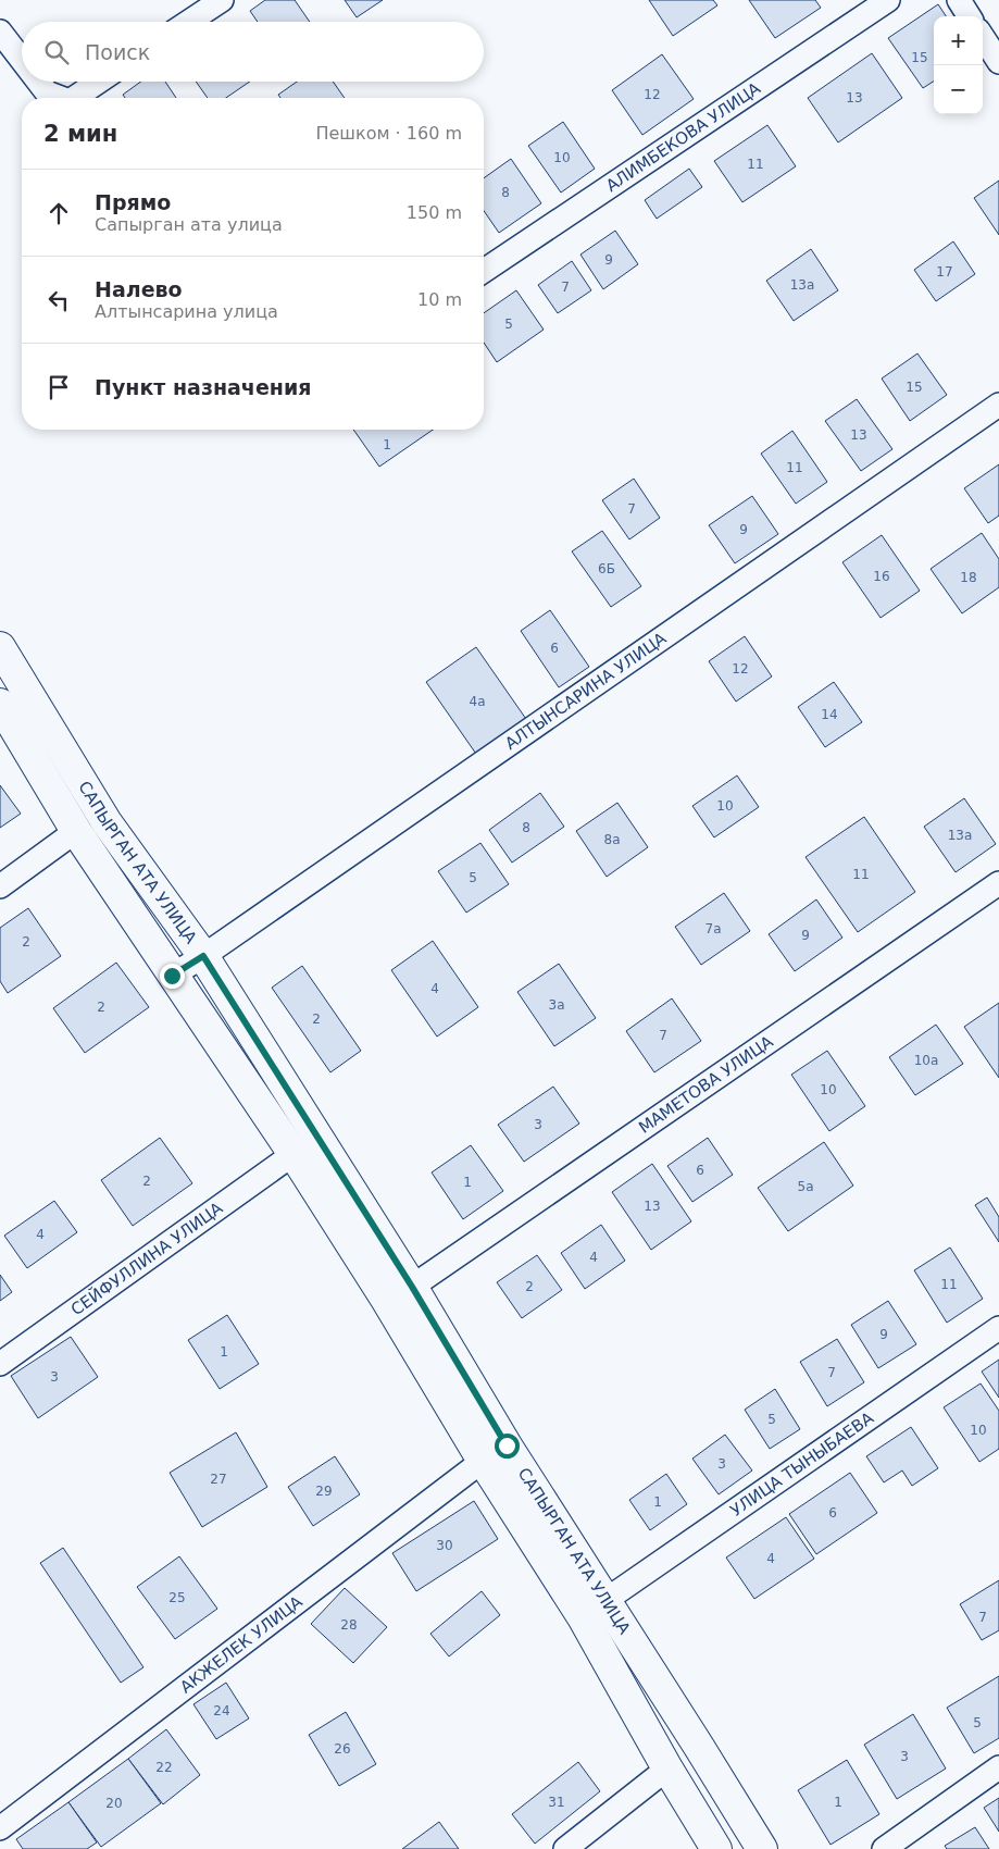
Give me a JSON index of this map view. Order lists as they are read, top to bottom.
{
  "streets": {
    "main road": ["САПЫРГАН АТА УЛИЦА"],
    "street": [
      "АЛИМБЕКОВА УЛИЦА",
      "АЛТЫНСАРИНА УЛИЦА",
      "МАМЕТОВА УЛИЦА",
      "СЕЙФУЛЛИНА УЛИЦА",
      "УЛИЦА ТЫНЫБАЕВА",
      "АКЖЕЛЕК УЛИЦА"
    ]
  },
  "crossings": [
    ["АЛТЫНСАРИНА УЛИЦА", "САПЫРГАН АТА УЛИЦА"],
    ["САПЫРГАН АТА УЛИЦА", "МАМЕТОВА УЛИЦА"],
    ["САПЫРГАН АТА УЛИЦА", "СЕЙФУЛЛИНА УЛИЦА"],
    ["САПЫРГАН АТА УЛИЦА", "УЛИЦА ТЫНЫБАЕВА"],
    ["САПЫРГАН АТА УЛИЦА", "АКЖЕЛЕК УЛИЦА"]
  ],
  "house_numbers": [
    "15",
    "12",
    "13",
    "10",
    "11",
    "8",
    "9",
    "17",
    "13а",
    "7",
    "5",
    "15",
    "13",
    "1",
    "11",
    "7",
    "9",
    "6Б",
    "16",
    "18",
    "6",
    "12",
    "4а",
    "14",
    "10",
    "8",
    "13а",
    "8а",
    "11",
    "5",
    "7а",
    "9",
    "2",
    "4",
    "3а",
    "2",
    "2",
    "7",
    "10а",
    "10",
    "3",
    "6",
    "2",
    "1",
    "5а",
    "13",
    "4",
    "4",
    "11",
    "2",
    "9",
    "1",
    "7",
    "3",
    "5",
    "10",
    "3",
    "27",
    "29",
    "1",
    "6",
    "30",
    "4",
    "25",
    "7",
    "28",
    "24",
    "5",
    "26",
    "3",
    "22",
    "31",
    "1",
    "20"
  ],
  "page": {
    "map_buttons": ["+", "−"],
    "search": "Поиск",
    "heading": ["2 мин", "Пешком · 160 m"],
    "list": [
      ["Прямо", "Сапырган ата улица", "150 m"],
      ["Налево", "Алтынсарина улица", "10 m"],
      "Пункт назначения"
    ]
  }
}
